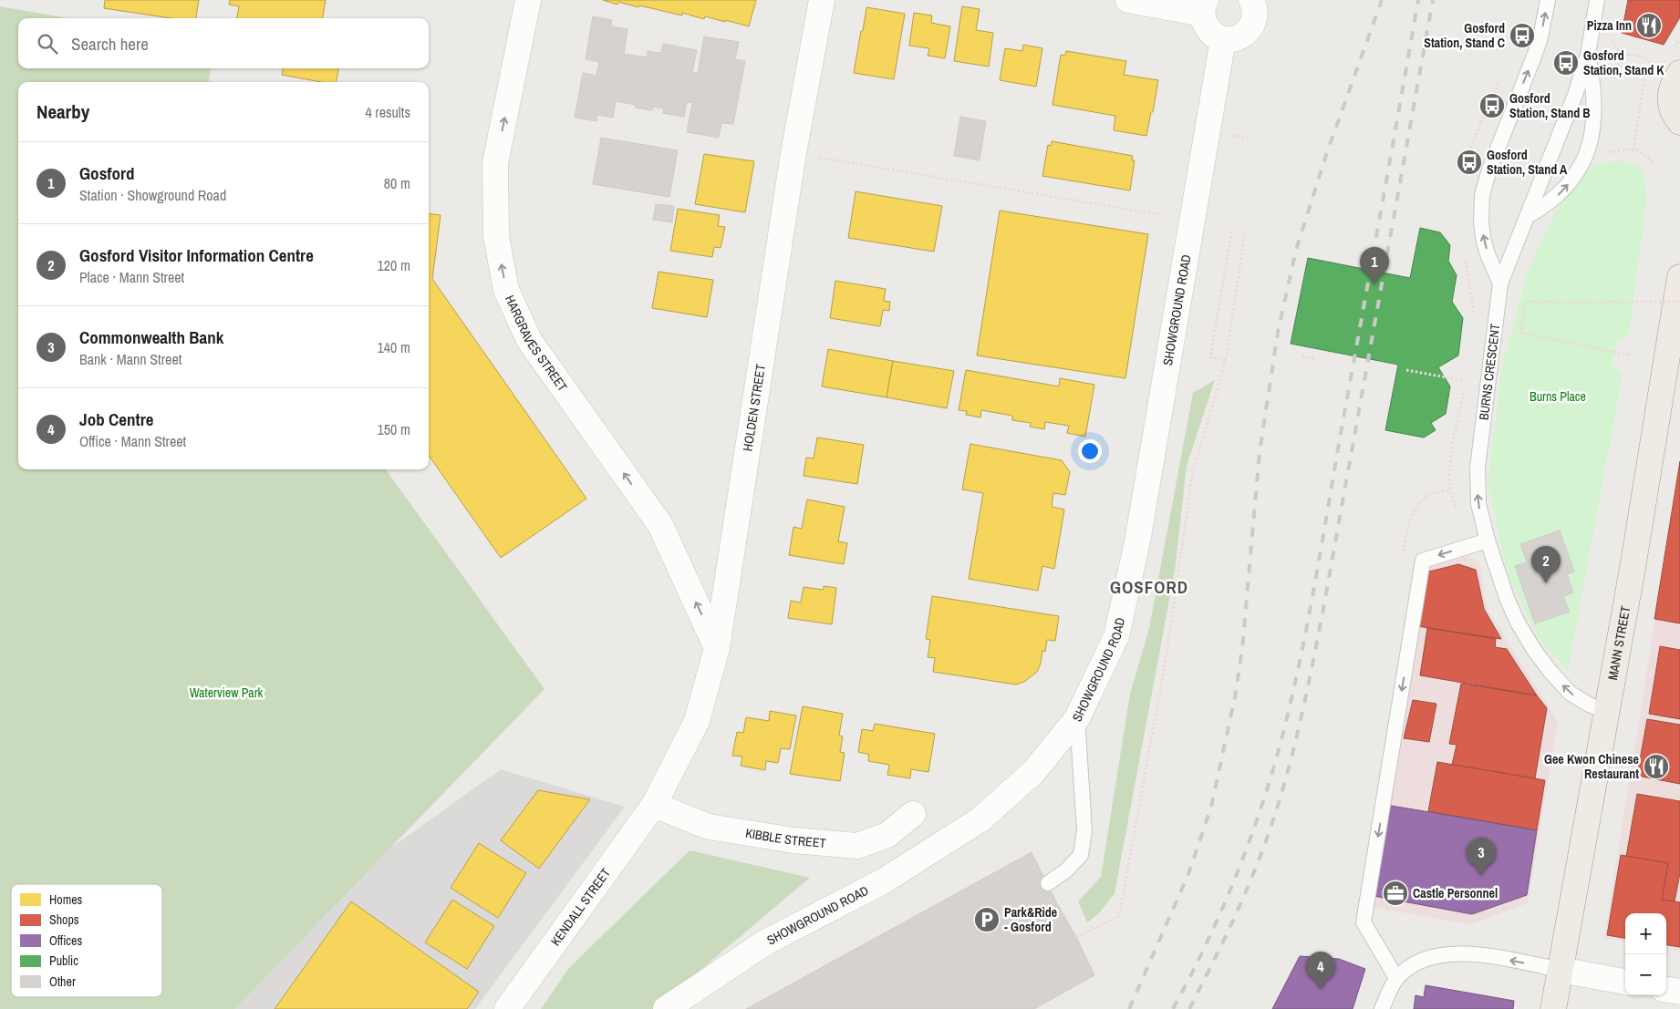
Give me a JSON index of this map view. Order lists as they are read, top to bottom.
{
  "streets": {
    "main road": ["MANN STREET"],
    "street": [
      "SHOWGROUND ROAD",
      "HARGRAVES STREET",
      "HOLDEN STREET",
      "KIBBLE STREET",
      "KENDALL STREET"
    ],
    "lane": ["BURNS CRESCENT"]
  },
  "crossings": [
    ["HARGRAVES STREET", "HOLDEN STREET"],
    ["BURNS CRESCENT", "MANN STREET"],
    ["HOLDEN STREET", "KIBBLE STREET"],
    ["HOLDEN STREET", "KENDALL STREET"],
    ["KIBBLE STREET", "KENDALL STREET"]
  ],
  "one_way": ["HARGRAVES STREET", "BURNS CRESCENT"],
  "districts": ["GOSFORD"],
  "parks": ["Burns Place", "Waterview Park"],
  "places": {
    "restaurant": ["Pizza Inn", "Gee Kwon Chinese Restaurant"],
    "bus stop": [
      "Gosford Station, Stand C",
      "Gosford Station, Stand K",
      "Gosford Station, Stand B",
      "Gosford Station, Stand A"
    ],
    "office": ["Castle Personnel"],
    "parking": ["Park&Ride - Gosford"]
  },
  "legend": [
    "Homes",
    "Shops",
    "Offices",
    "Public",
    "Other"
  ],
  "page": {
    "search": "Search here",
    "heading": ["Nearby", "4 results"],
    "list": [
      {
        "mark": "1",
        "name": "Gosford",
        "note": "Station · Showground Road",
        "value": "80 m"
      },
      {
        "mark": "2",
        "name": "Gosford Visitor Information Centre",
        "note": "Place · Mann Street",
        "value": "120 m"
      },
      {
        "mark": "3",
        "name": "Commonwealth Bank",
        "note": "Bank · Mann Street",
        "value": "140 m"
      },
      {
        "mark": "4",
        "name": "Job Centre",
        "note": "Office · Mann Street",
        "value": "150 m"
      }
    ],
    "pins": [
      "1",
      "2",
      "3",
      "4"
    ],
    "map_buttons": ["+", "−"]
  }
}
